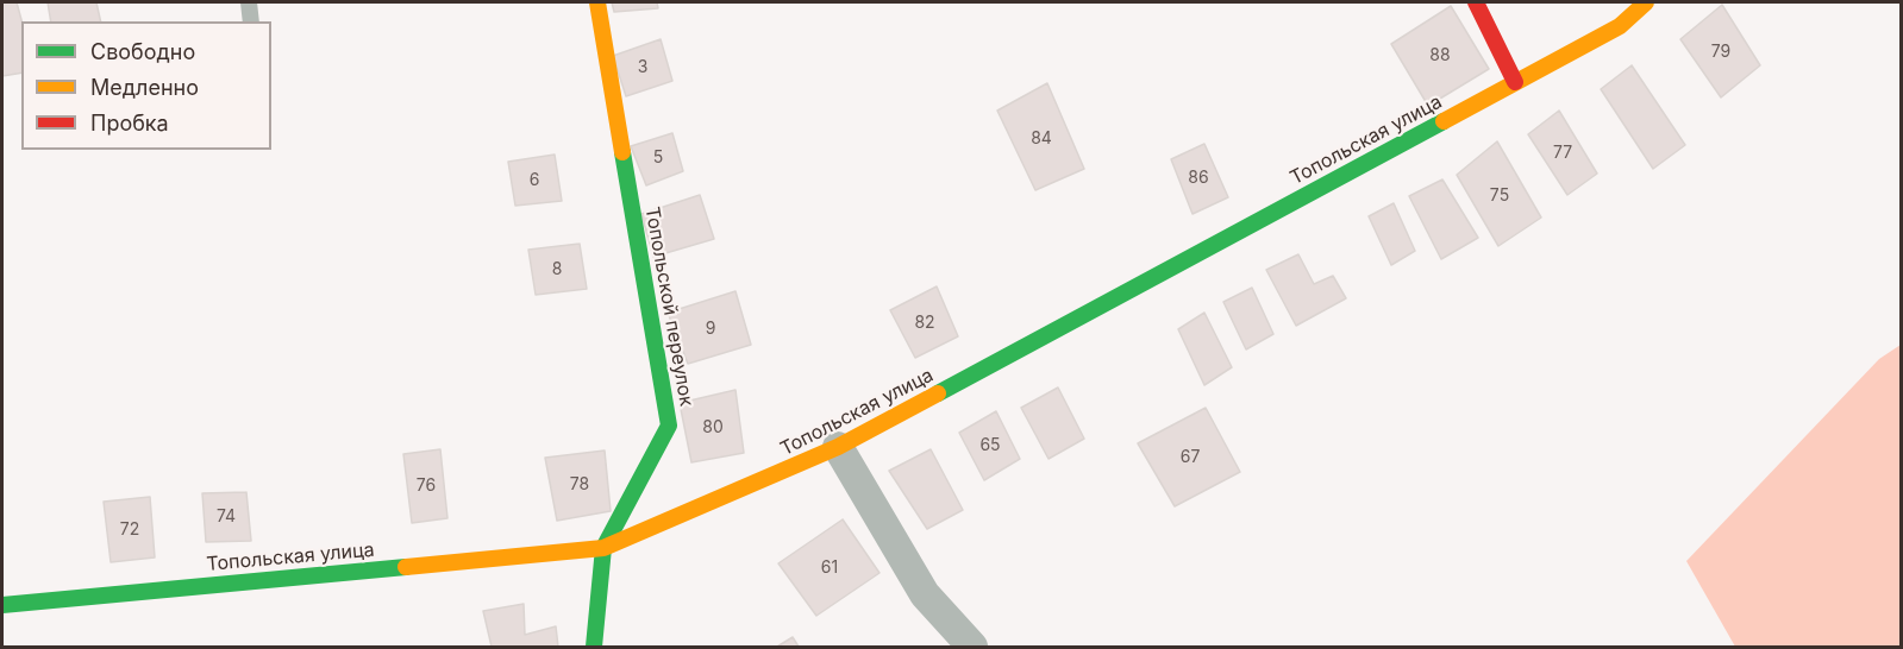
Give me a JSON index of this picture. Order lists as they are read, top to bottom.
{
  "streets": {
    "street": ["Топольская улица", "Топольской переулок"]
  },
  "crossings": [
    ["Топольская улица", "Топольской переулок"]
  ],
  "house_numbers": [
    "79",
    "88",
    "3",
    "84",
    "77",
    "5",
    "86",
    "6",
    "75",
    "8",
    "82",
    "9",
    "80",
    "65",
    "67",
    "78",
    "76",
    "74",
    "72",
    "61"
  ],
  "legend": ["Свободно", "Медленно", "Пробка"]
}
